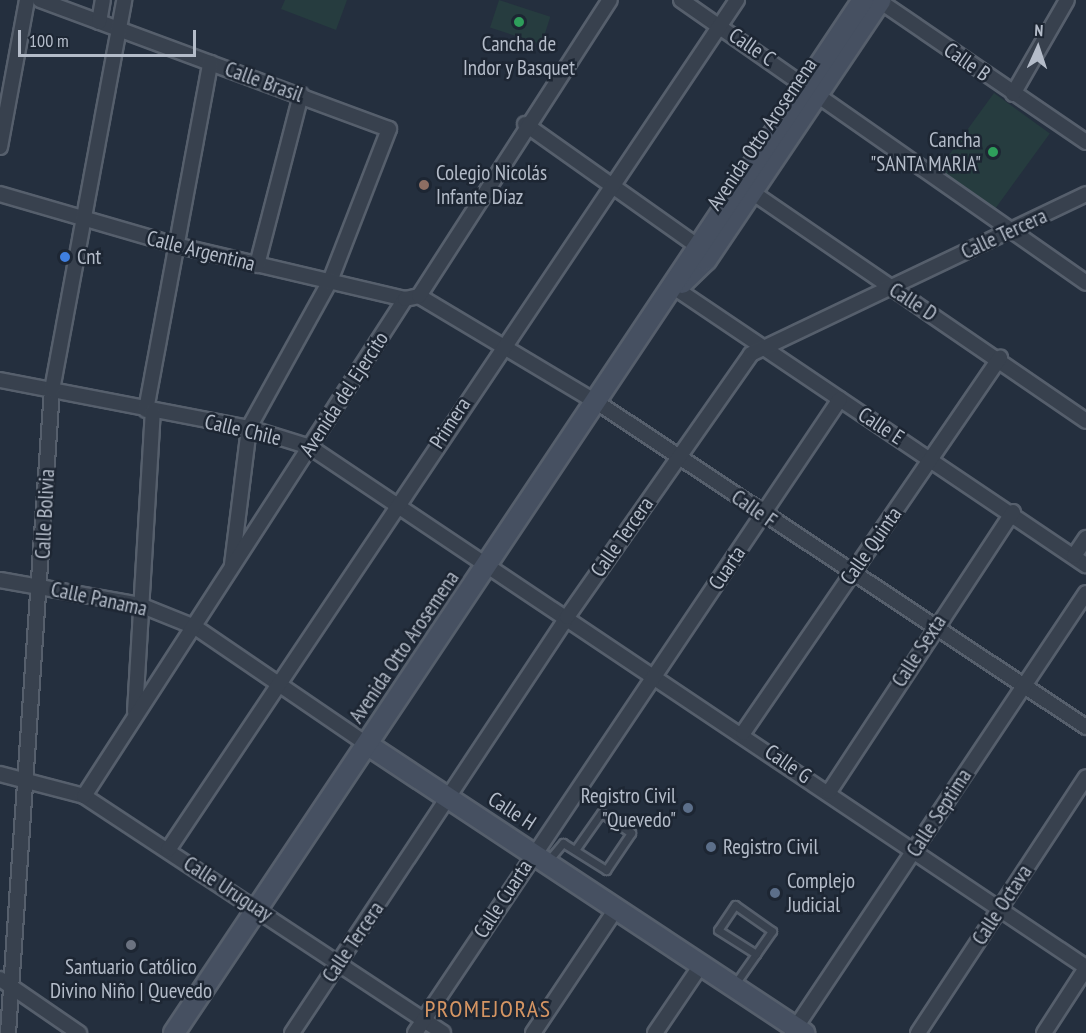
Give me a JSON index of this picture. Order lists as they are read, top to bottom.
{
  "streets": {
    "main road": ["Avenida Otto Arosemena", "Calle H"],
    "street": [
      "Calle C",
      "Calle B",
      "Calle Brasil",
      "Calle Tercera",
      "Calle Argentina",
      "Calle D",
      "Avenida del Ejercito",
      "Primera",
      "Calle E",
      "Calle Chile",
      "Calle F",
      "Calle Bolivia",
      "Calle Quinta",
      "Cuarta",
      "Calle Panama",
      "Calle Sexta",
      "Calle G",
      "Calle Septima",
      "Calle Uruguay",
      "Calle Cuarta",
      "Calle Octava"
    ]
  },
  "crossings": [
    ["Calle C", "Avenida Otto Arosemena"],
    ["Calle C", "Calle Tercera"],
    ["Calle C", "Primera"],
    ["Calle B", "Avenida Otto Arosemena"],
    ["Calle Brasil", "Calle Argentina"],
    ["Calle Brasil", "Calle Bolivia"],
    ["Avenida Otto Arosemena", "Calle D"],
    ["Avenida Otto Arosemena", "Calle E"],
    ["Avenida Otto Arosemena", "Calle Chile"],
    ["Avenida Otto Arosemena", "Calle F"],
    ["Avenida Otto Arosemena", "Calle G"],
    ["Avenida Otto Arosemena", "Calle H"],
    ["Avenida Otto Arosemena", "Calle Uruguay"],
    ["Calle Tercera", "Calle D"],
    ["Calle Tercera", "Calle E"],
    ["Calle Tercera", "Calle F"],
    ["Calle Tercera", "Calle G"],
    ["Calle Tercera", "Calle H"],
    ["Calle Tercera", "Calle Uruguay"],
    ["Calle Argentina", "Avenida del Ejercito"],
    ["Calle Argentina", "Calle F"],
    ["Calle Argentina", "Calle Bolivia"],
    ["Calle D", "Calle Quinta"],
    ["Avenida del Ejercito", "Calle Chile"],
    ["Avenida del Ejercito", "Calle F"],
    ["Avenida del Ejercito", "Calle Panama"],
    ["Avenida del Ejercito", "Calle H"],
    ["Avenida del Ejercito", "Calle Uruguay"],
    ["Primera", "Calle Chile"],
    ["Primera", "Calle F"],
    ["Primera", "Calle H"],
    ["Primera", "Calle Uruguay"],
    ["Calle E", "Calle Quinta"],
    ["Calle E", "Cuarta"],
    ["Calle E", "Calle Sexta"],
    ["Calle Chile", "Calle Bolivia"],
    ["Calle Chile", "Calle G"],
    ["Calle F", "Calle Quinta"],
    ["Calle F", "Cuarta"],
    ["Calle F", "Calle Sexta"],
    ["Calle F", "Calle Septima"],
    ["Calle Bolivia", "Calle Panama"],
    ["Calle Bolivia", "Calle Uruguay"],
    ["Calle Quinta", "Calle G"],
    ["Cuarta", "Calle G"],
    ["Cuarta", "Calle Cuarta"],
    ["Calle Panama", "Calle H"],
    ["Calle Sexta", "Calle G"],
    ["Calle G", "Calle Septima"],
    ["Calle G", "Calle Cuarta"],
    ["Calle G", "Calle Octava"],
    ["Calle H", "Calle Septima"],
    ["Calle H", "Calle Cuarta"],
    ["Calle Uruguay", "Calle Cuarta"]
  ],
  "districts": ["PROMEJORAS"],
  "places": [
    "Cancha de Indor y Basquet",
    "Cancha \"SANTA MARIA\"",
    "Colegio Nicolás Infante Díaz",
    "Cnt",
    "Registro Civil \"Quevedo\"",
    "Registro Civil",
    "Complejo Judicial",
    "Santuario Católico Divino Niño | Quevedo"
  ],
  "scale_bar": "100 m",
  "north": "top"
}
